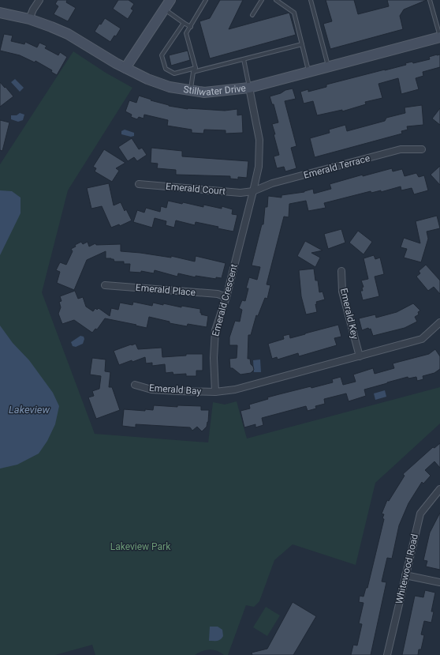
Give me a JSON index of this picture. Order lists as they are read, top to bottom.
{
  "streets": {
    "street": [
      "Stillwater Drive",
      "Emerald Terrace",
      "Emerald Court",
      "Emerald Place",
      "Emerald Crescent",
      "Emerald Key",
      "Emerald Bay",
      "Whitewood Road"
    ]
  },
  "crossings": [
    ["Stillwater Drive", "Emerald Crescent"],
    ["Emerald Terrace", "Emerald Court"],
    ["Emerald Terrace", "Emerald Crescent"],
    ["Emerald Court", "Emerald Crescent"],
    ["Emerald Place", "Emerald Crescent"],
    ["Emerald Crescent", "Emerald Bay"]
  ],
  "water": ["Lakeview"],
  "parks": ["Lakeview Park"]
}
